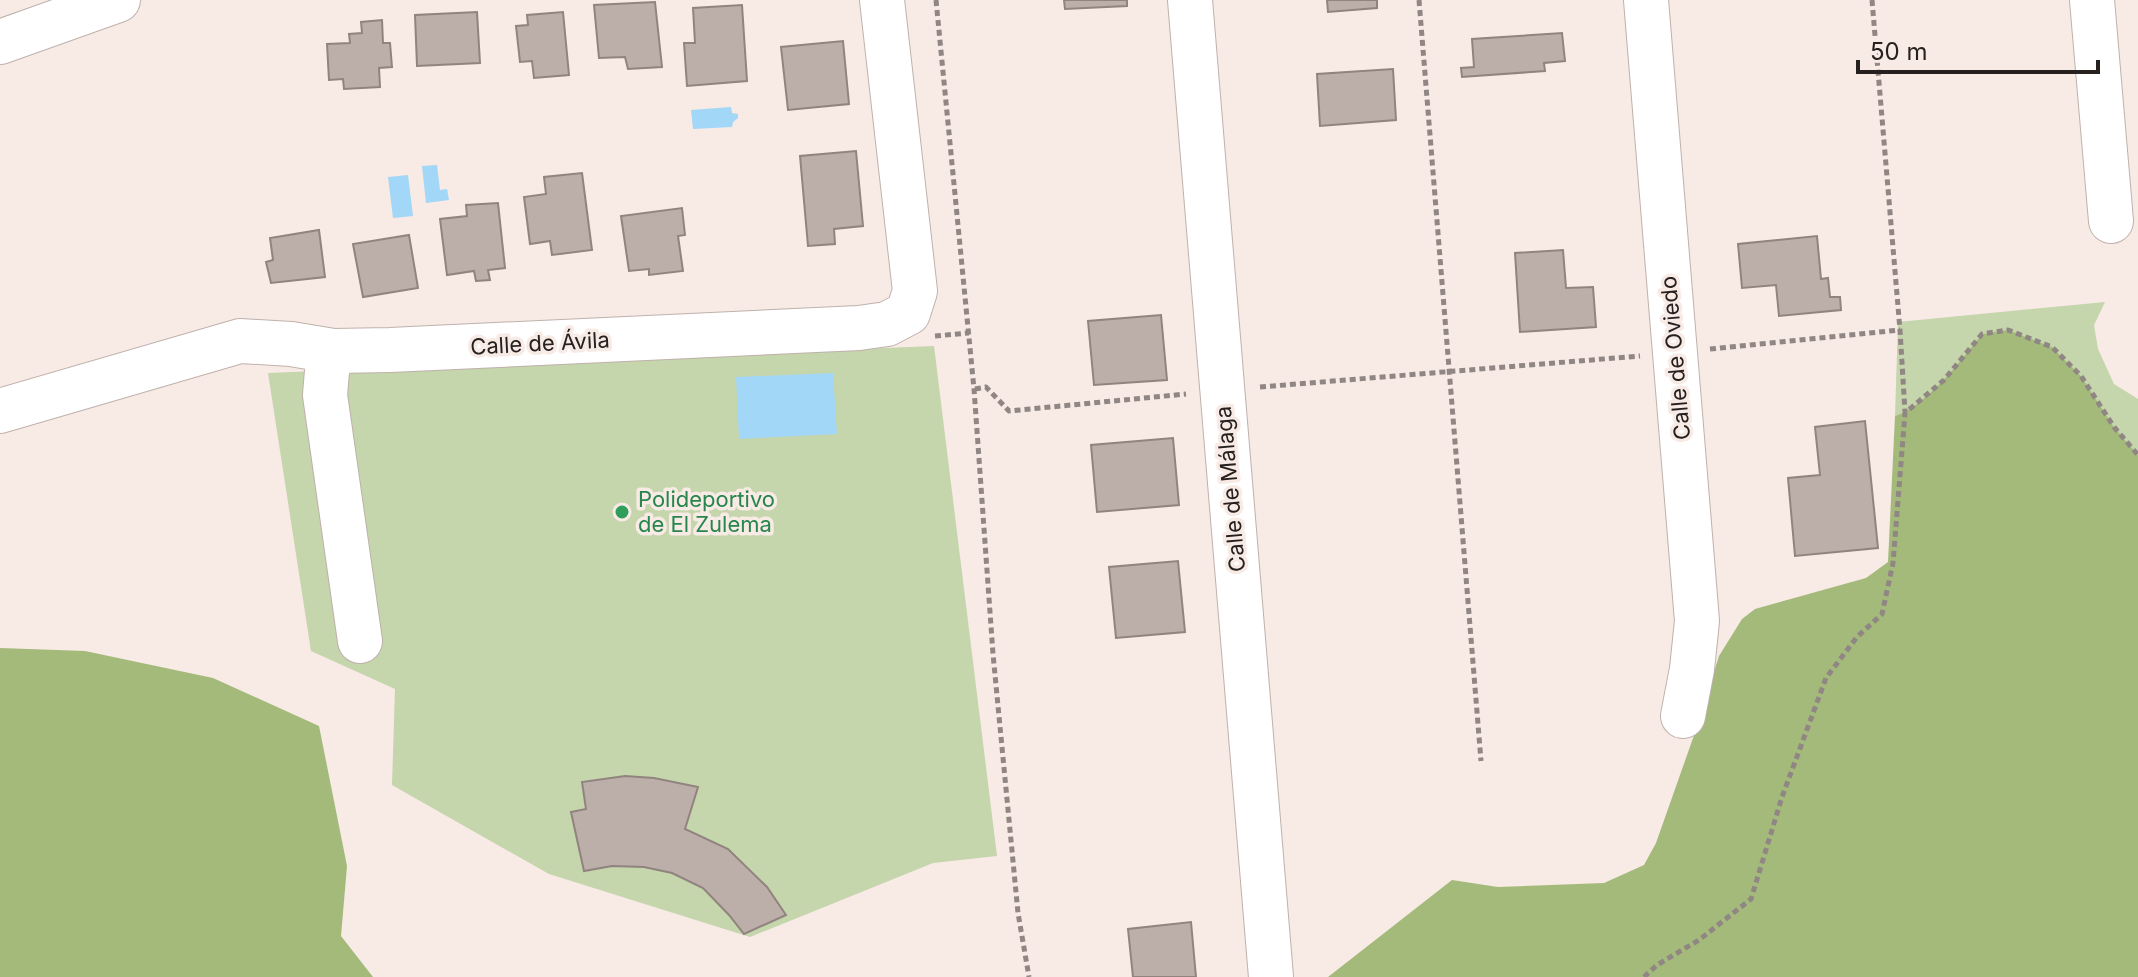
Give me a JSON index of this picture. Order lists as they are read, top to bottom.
{
  "streets": {
    "street": ["Calle de Ávila", "Calle de Oviedo", "Calle de Málaga"]
  },
  "places": ["Polideportivo de El Zulema"],
  "scale_bar": "50 m"
}
